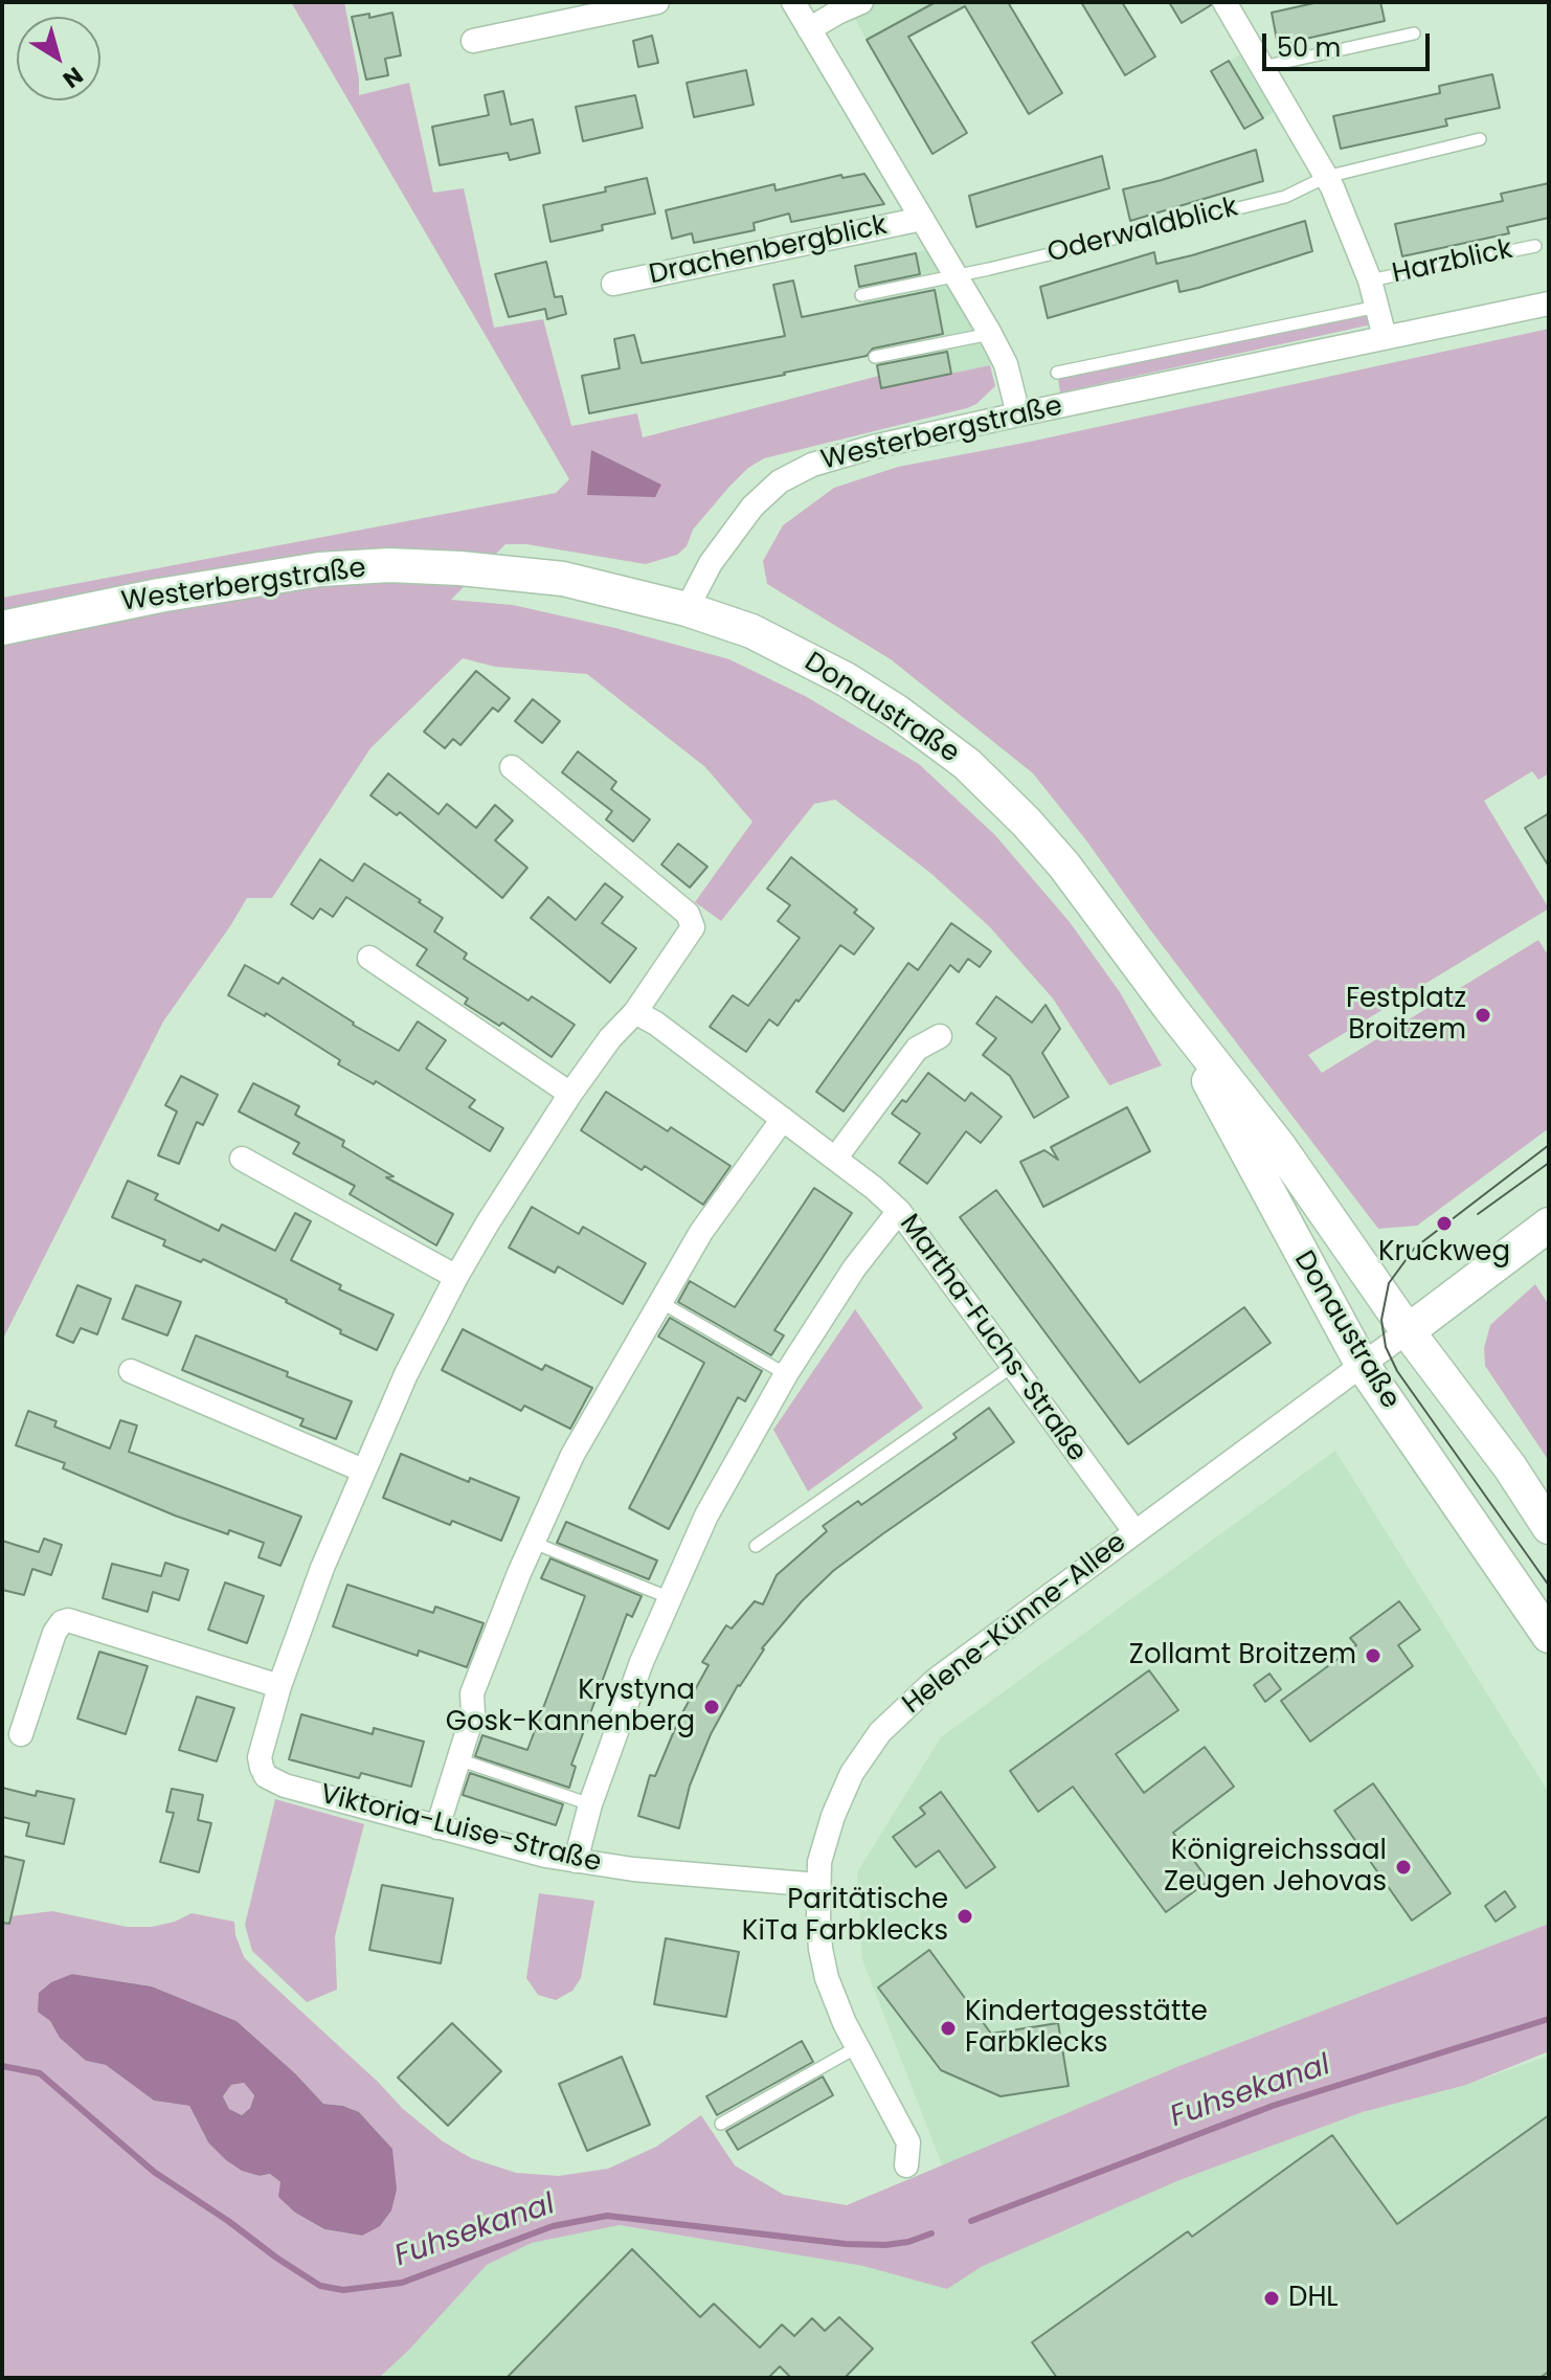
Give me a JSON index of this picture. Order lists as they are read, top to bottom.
{
  "streets": {
    "main road": ["Westerbergstraße", "Donaustraße"],
    "street": [
      "Drachenbergblick",
      "Harzblick",
      "Martha-Fuchs-Straße",
      "Helene-Künne-Allee",
      "Viktoria-Luise-Straße"
    ],
    "lane": ["Oderwaldblick"]
  },
  "crossings": [
    ["Oderwaldblick", "Harzblick"],
    ["Harzblick", "Westerbergstraße"],
    ["Westerbergstraße", "Donaustraße"],
    ["Donaustraße", "Helene-Künne-Allee"],
    ["Martha-Fuchs-Straße", "Helene-Künne-Allee"],
    ["Helene-Künne-Allee", "Viktoria-Luise-Straße"]
  ],
  "water": ["Fuhsekanal"],
  "places": [
    "Festplatz Broitzem",
    "Kruckweg",
    "Zollamt Broitzem",
    "Krystyna Gosk-Kannenberg",
    "Königreichssaal Zeugen Jehovas",
    "Paritätische KiTa Farbklecks",
    "Kindertagesstätte Farbklecks",
    "DHL"
  ],
  "scale_bar": "50 m",
  "north": "bottom right"
}
